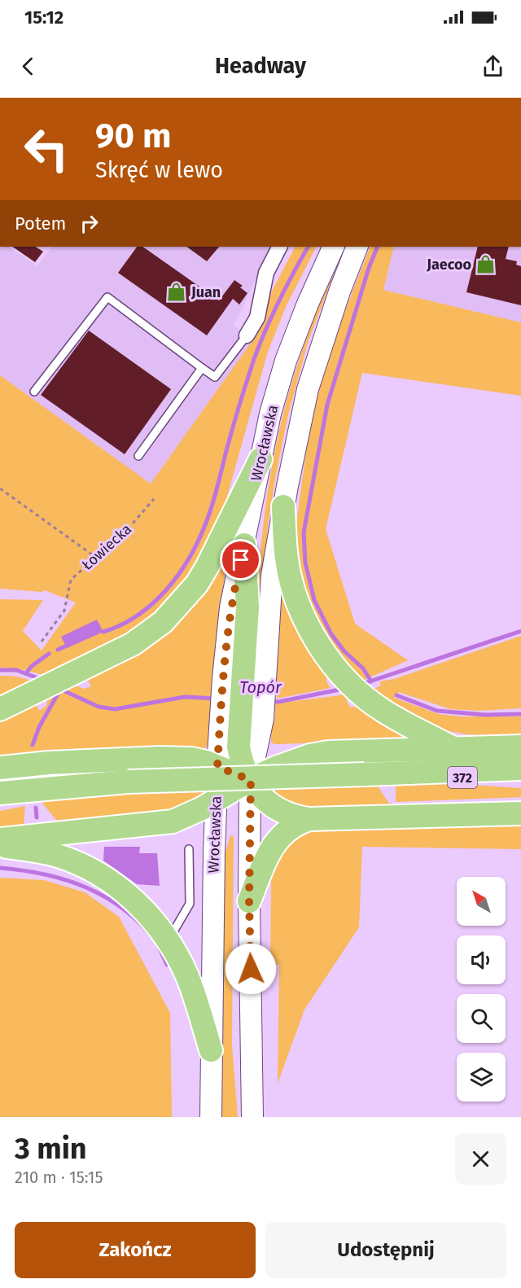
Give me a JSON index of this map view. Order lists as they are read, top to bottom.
{
  "streets": {
    "main road": ["Wrocławska", "372"],
    "path": ["Łowiecka"]
  },
  "water": ["Topór"],
  "places": {
    "shop": ["Jaecoo", "Juan"]
  },
  "north": "top left",
  "page": {
    "status": "15:12",
    "header": "Headway",
    "turn": ["90 m", "Skręć w lewo"],
    "then": "Potem",
    "heading": ["3 min", "210 m · 15:15"],
    "buttons": ["Zakończ", "Udostępnij"]
  }
}
